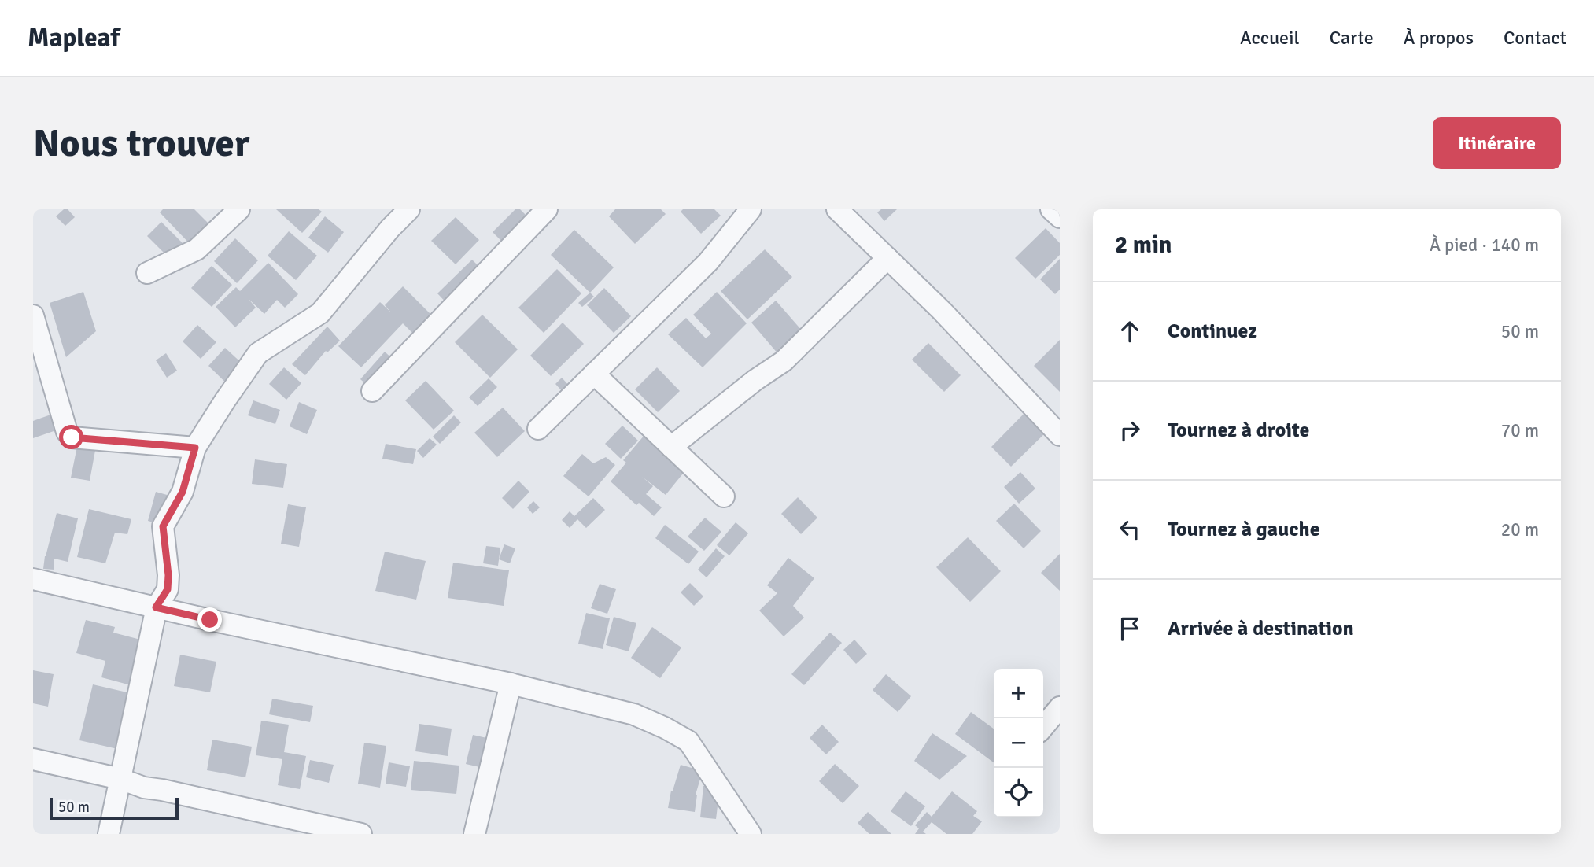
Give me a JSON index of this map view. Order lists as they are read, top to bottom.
{
  "scale_bar": "50 m",
  "page": {
    "header": "Mapleaf",
    "nav": [
      "Accueil",
      "Carte",
      "À propos",
      "Contact"
    ],
    "buttons": "Itinéraire",
    "title": "Nous trouver",
    "heading": ["2 min", "À pied · 140 m"],
    "list": [
      ["Continuez", "50 m"],
      ["Tournez à droite", "70 m"],
      ["Tournez à gauche", "20 m"],
      "Arrivée à destination"
    ],
    "map_buttons": ["+", "−"],
    "scale": "50 m"
  }
}
